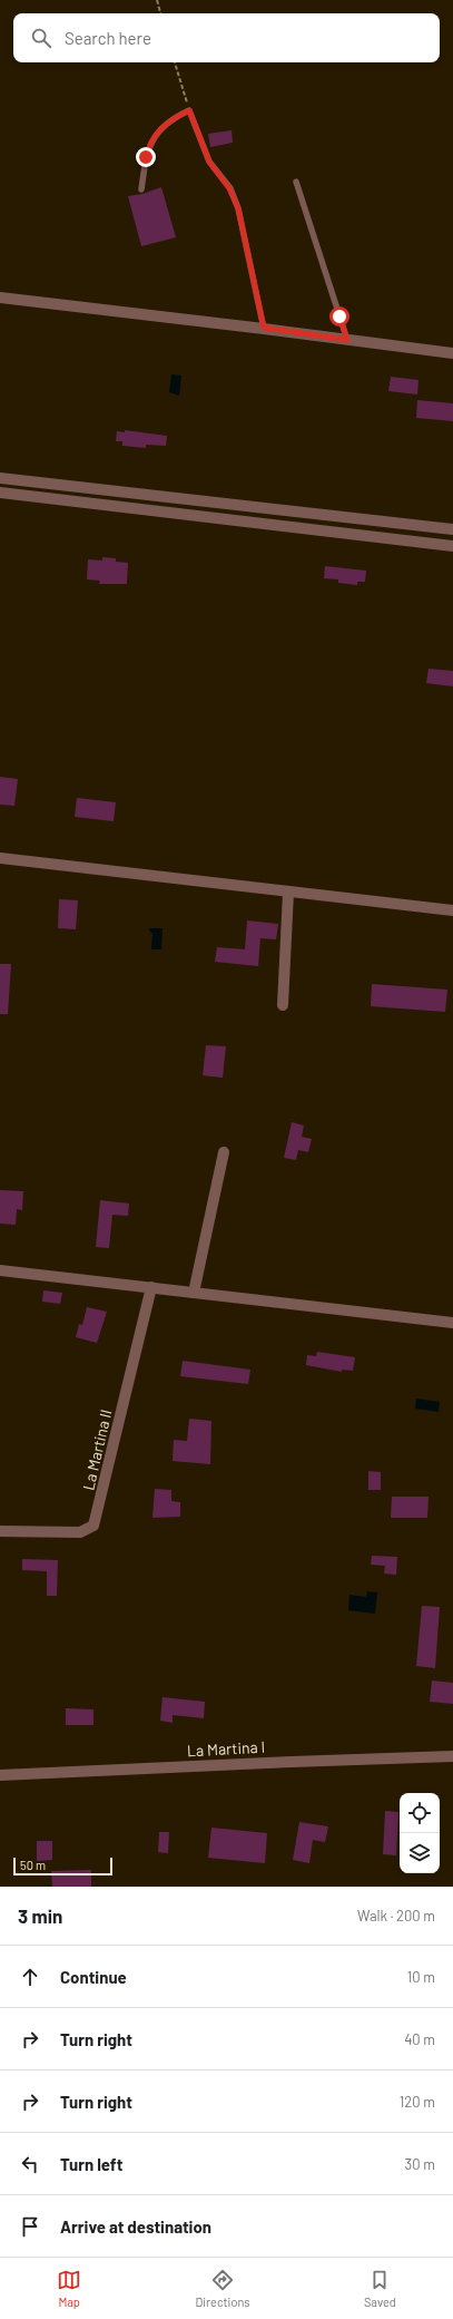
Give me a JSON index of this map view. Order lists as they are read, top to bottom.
{
  "streets": {
    "street": ["La Martina II", "La Martina I"]
  },
  "scale_bar": "50 m",
  "page": {
    "search": "Search here",
    "scale": "50 m",
    "heading": ["3 min", "Walk · 200 m"],
    "list": [
      ["Continue", "10 m"],
      ["Turn right", "40 m"],
      ["Turn right", "120 m"],
      ["Turn left", "30 m"],
      "Arrive at destination"
    ],
    "nav": ["Map", "Directions", "Saved"]
  }
}
